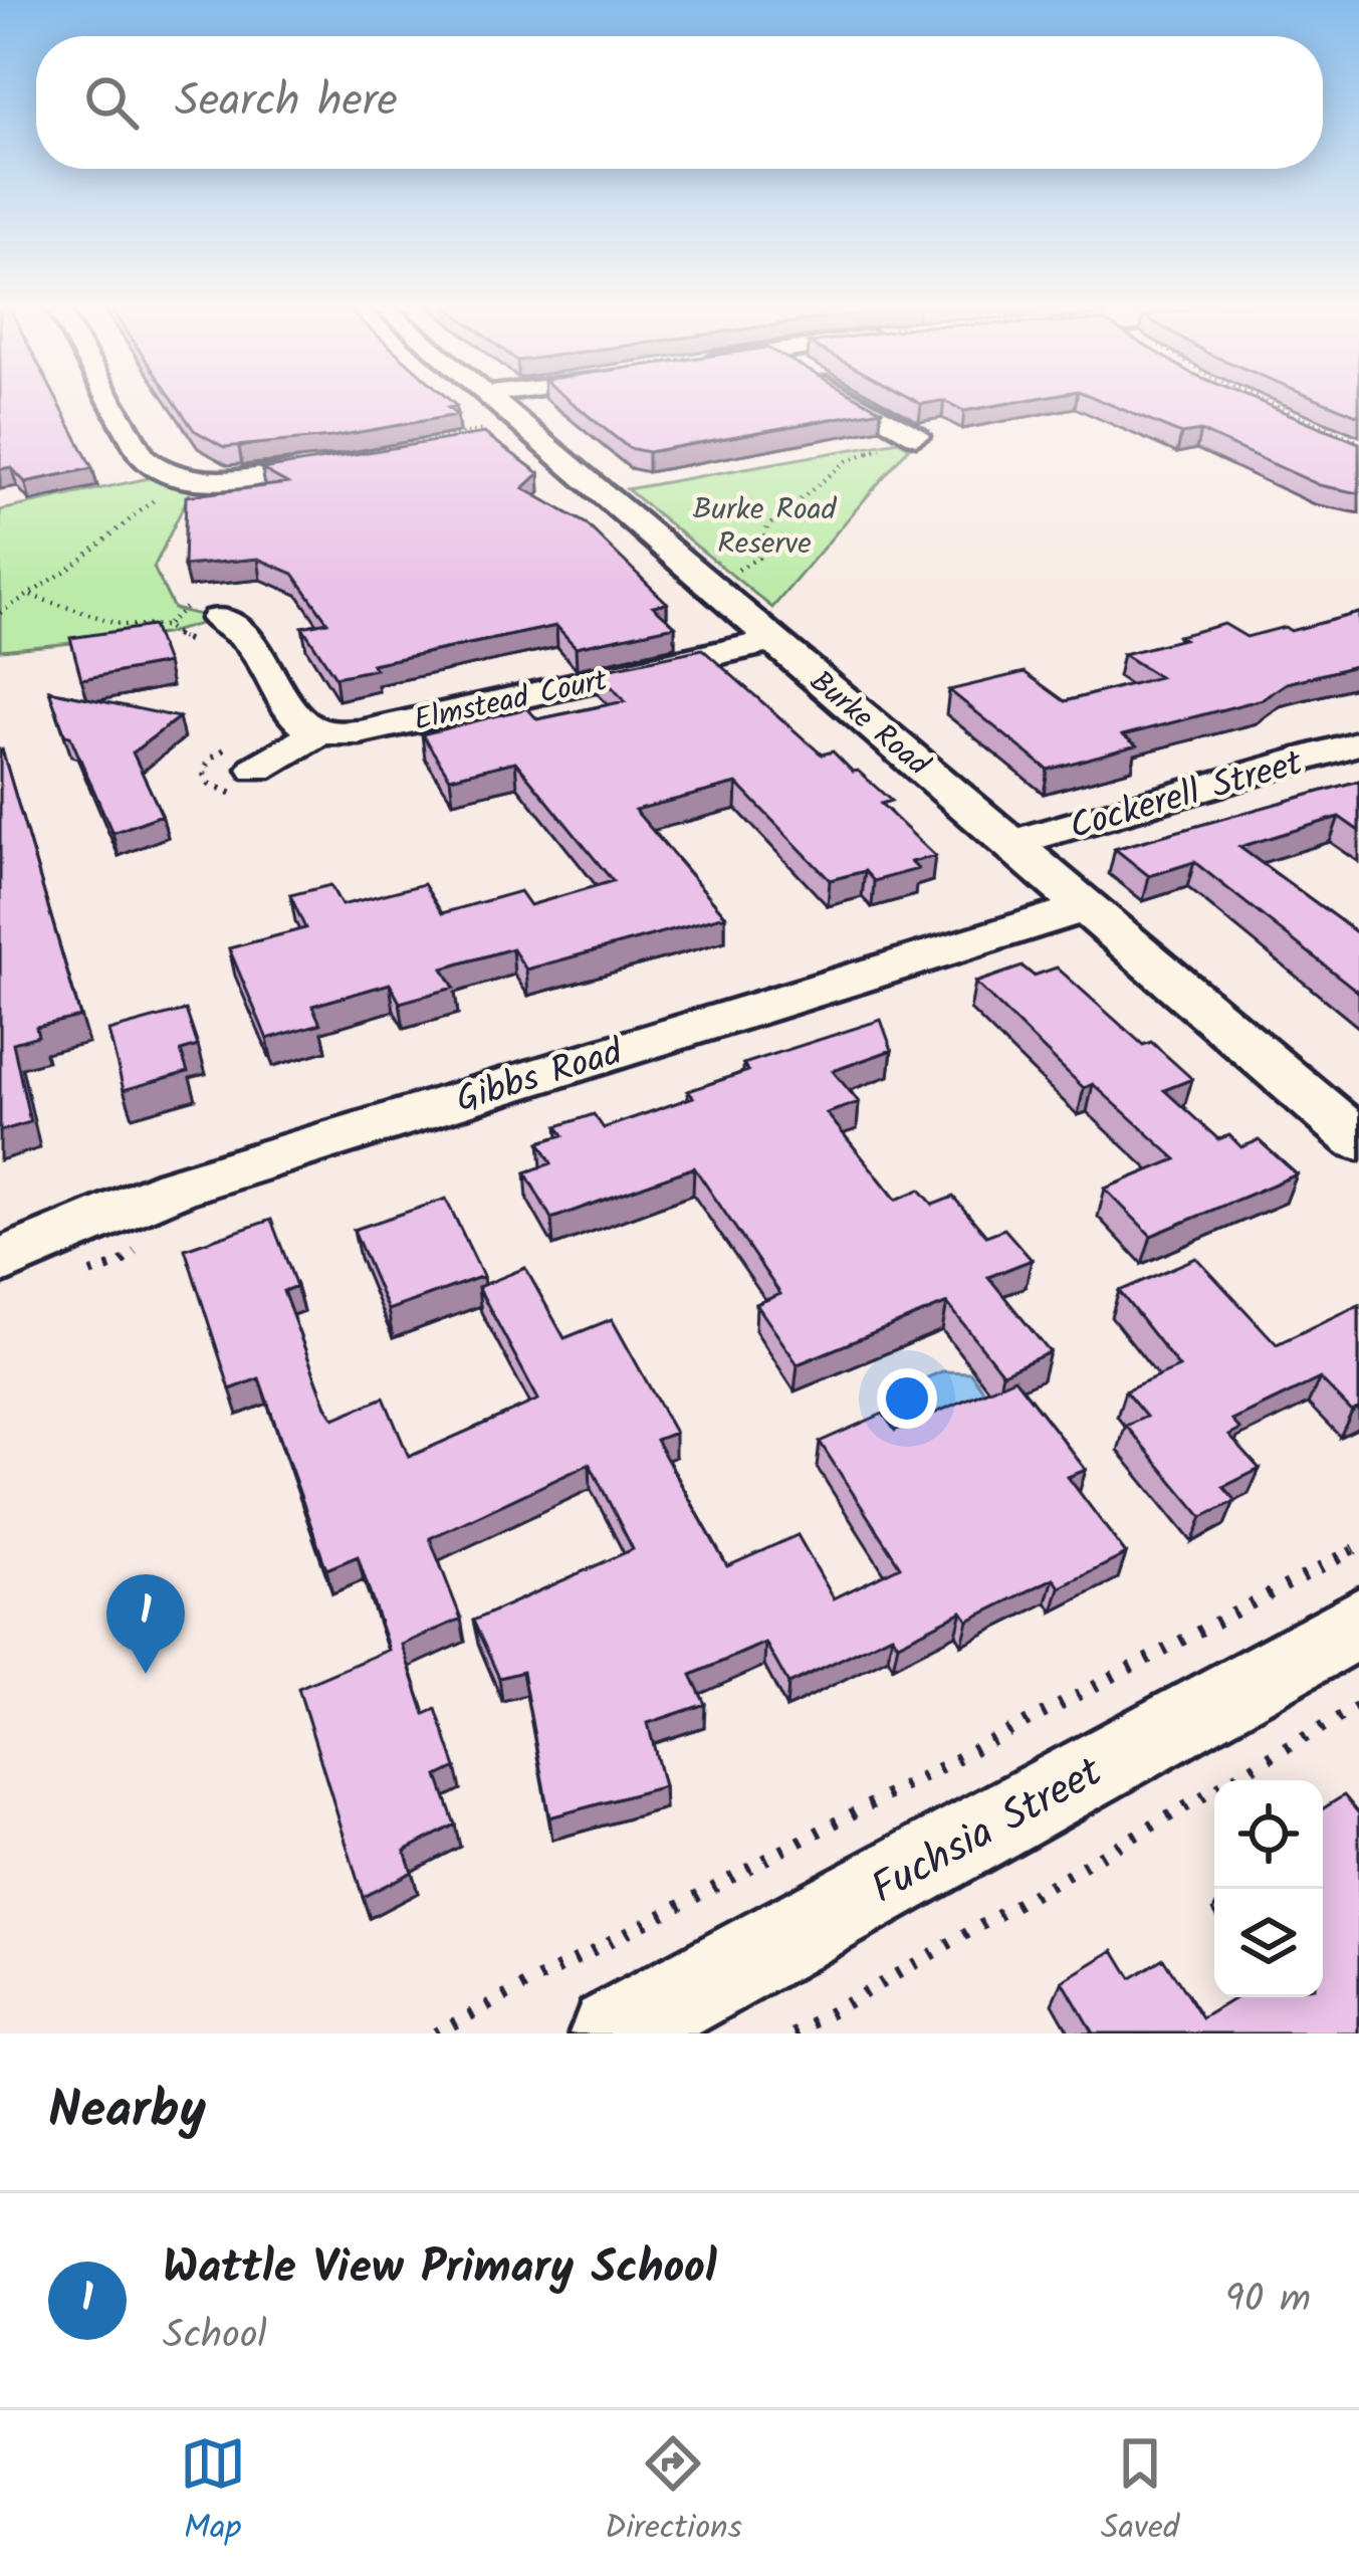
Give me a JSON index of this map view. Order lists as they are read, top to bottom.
{
  "streets": {
    "street": [
      "Elmstead Court",
      "Burke Road",
      "Cockerell Street",
      "Gibbs Road",
      "Fuchsia Street"
    ]
  },
  "crossings": [
    ["Elmstead Court", "Burke Road"],
    ["Burke Road", "Cockerell Street"],
    ["Burke Road", "Gibbs Road"]
  ],
  "parks": ["Burke Road Reserve"],
  "page": {
    "search": "Search here",
    "pins": "1",
    "heading": "Nearby",
    "list": [
      {
        "mark": "1",
        "name": "Wattle View Primary School",
        "note": "School",
        "value": "90 m"
      }
    ],
    "nav": ["Map", "Directions", "Saved"]
  }
}
